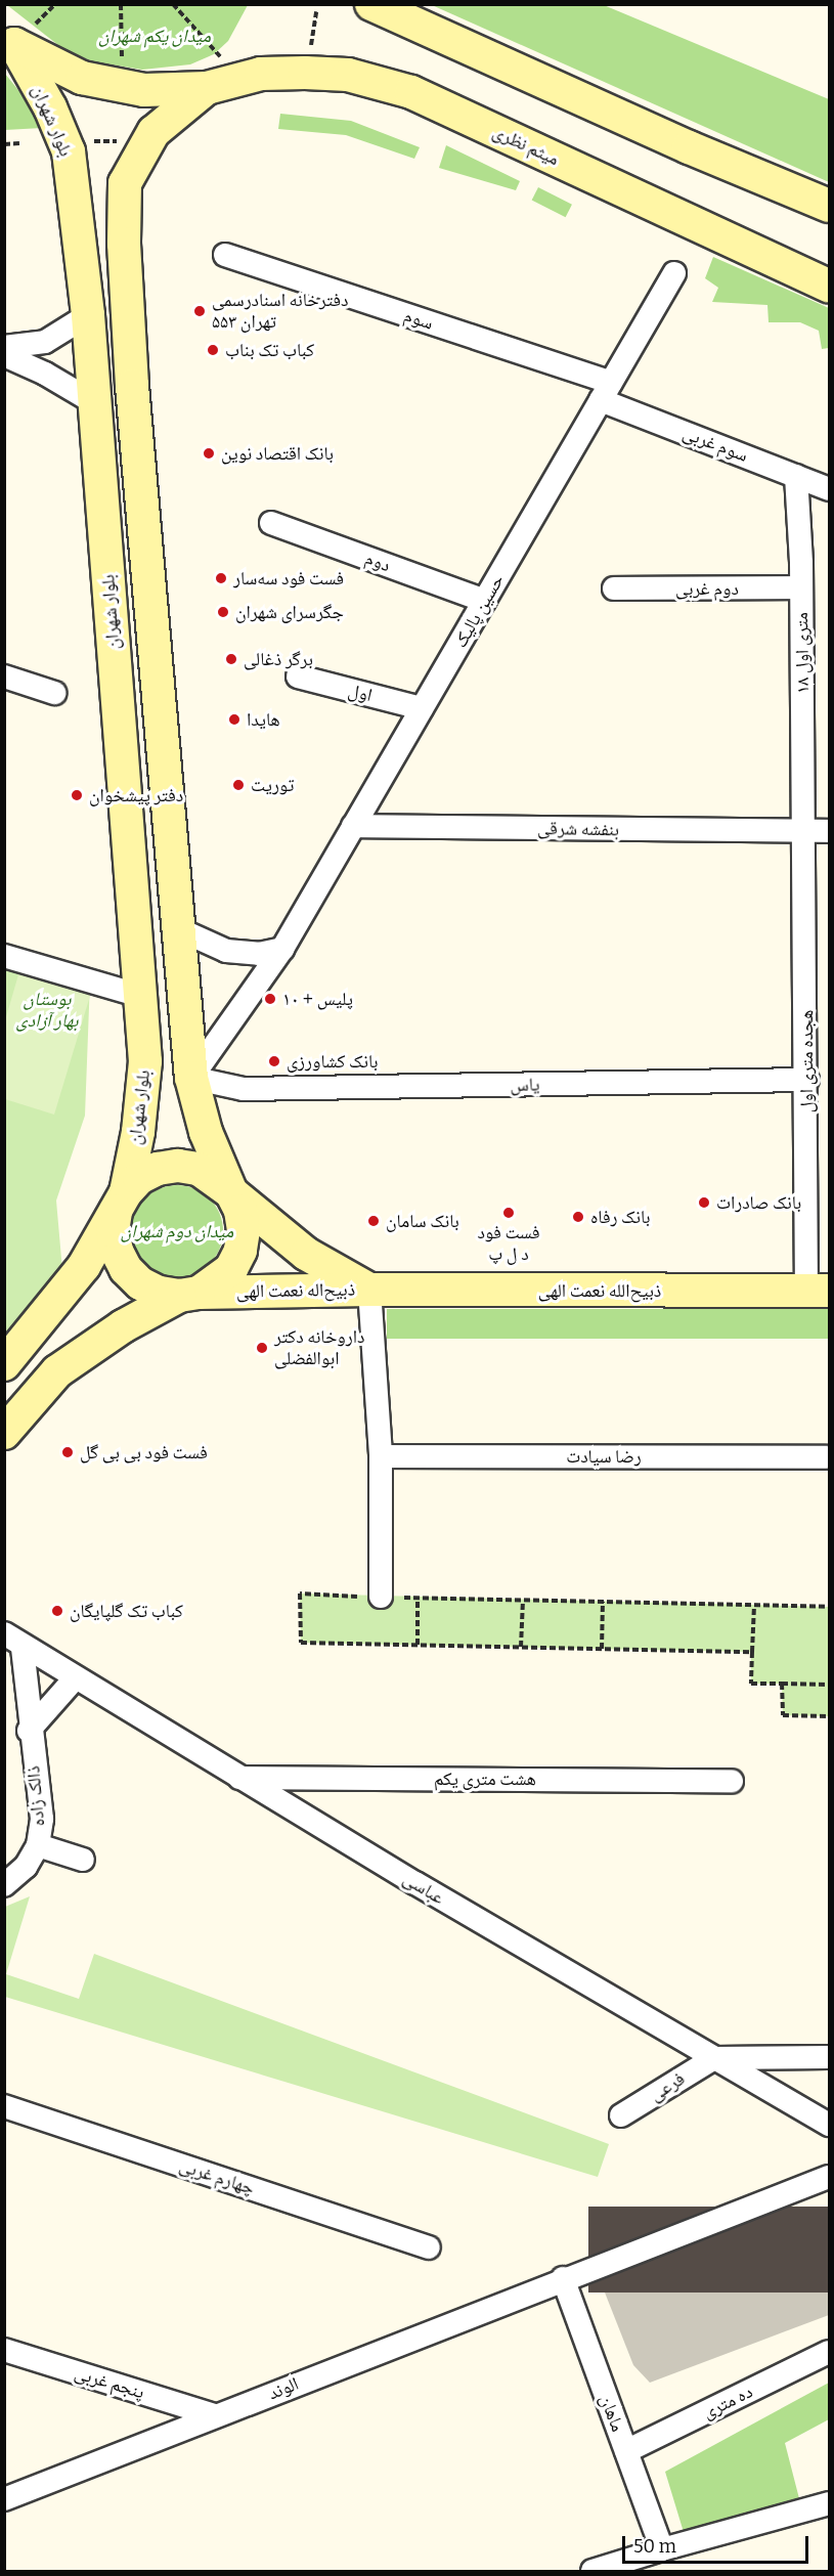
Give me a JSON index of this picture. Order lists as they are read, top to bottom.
{
  "streets": {
    "street": [
      "بلوار شهران",
      "میثم نظری",
      "سوم",
      "سوم غربی",
      "دوم",
      "دوم غربی",
      "حسین پالیک",
      "۱۸ متری اول",
      "اول",
      "بنفشه شرقی",
      "هجده متری اول",
      "یاس",
      "ذبیح‌اله نعمت الهی",
      "ذبیح‌الله نعمت الهی",
      "رضا سیادت",
      "هشت متری یکم",
      "ذالک زاده",
      "عباسی",
      "فرعی",
      "چهارم غربی",
      "پنجم غربی",
      "الوند",
      "ده متری",
      "ماهان"
    ]
  },
  "crossings": [
    ["بلوار شهران", "ذبیح‌اله نعمت الهی"],
    ["سوم", "سوم غربی"],
    ["سوم", "حسین پالیک"],
    ["سوم غربی", "حسین پالیک"],
    ["سوم غربی", "۱۸ متری اول"],
    ["دوم", "حسین پالیک"],
    ["دوم غربی", "۱۸ متری اول"],
    ["حسین پالیک", "اول"],
    ["حسین پالیک", "بنفشه شرقی"],
    ["حسین پالیک", "یاس"],
    ["۱۸ متری اول", "بنفشه شرقی"],
    ["۱۸ متری اول", "هجده متری اول"],
    ["بنفشه شرقی", "هجده متری اول"],
    ["هجده متری اول", "یاس"],
    ["هجده متری اول", "ذبیح‌الله نعمت الهی"],
    ["ذبیح‌اله نعمت الهی", "ذبیح‌الله نعمت الهی"],
    ["هشت متری یکم", "عباسی"],
    ["ذالک زاده", "عباسی"],
    ["عباسی", "فرعی"],
    ["پنجم غربی", "الوند"],
    ["الوند", "ماهان"],
    ["ده متری", "ماهان"]
  ],
  "parks": ["میدان یکم شهران", "بوستان بهار آزادی", "میدان دوم شهران"],
  "places": [
    "دفترخانه اسنادرسمی ۵۵۳ تهران",
    "کباب تک بناب",
    "بانک اقتصاد نوین",
    "فست فود سه‌سار",
    "جگرسرای شهران",
    "برگر ذغالی",
    "هایدا",
    "توریت",
    "دفتر پیشخوان",
    "پلیس + ۱۰",
    "بانک کشاورزی",
    "بانک صادرات",
    "فست فود د ل پ",
    "بانک رفاه",
    "بانک سامان",
    "داروخانه دکتر ابوالفضلی",
    "فست فود بی بی گل",
    "کباب تک گلپایگان"
  ],
  "scale_bar": "50 m"
}
